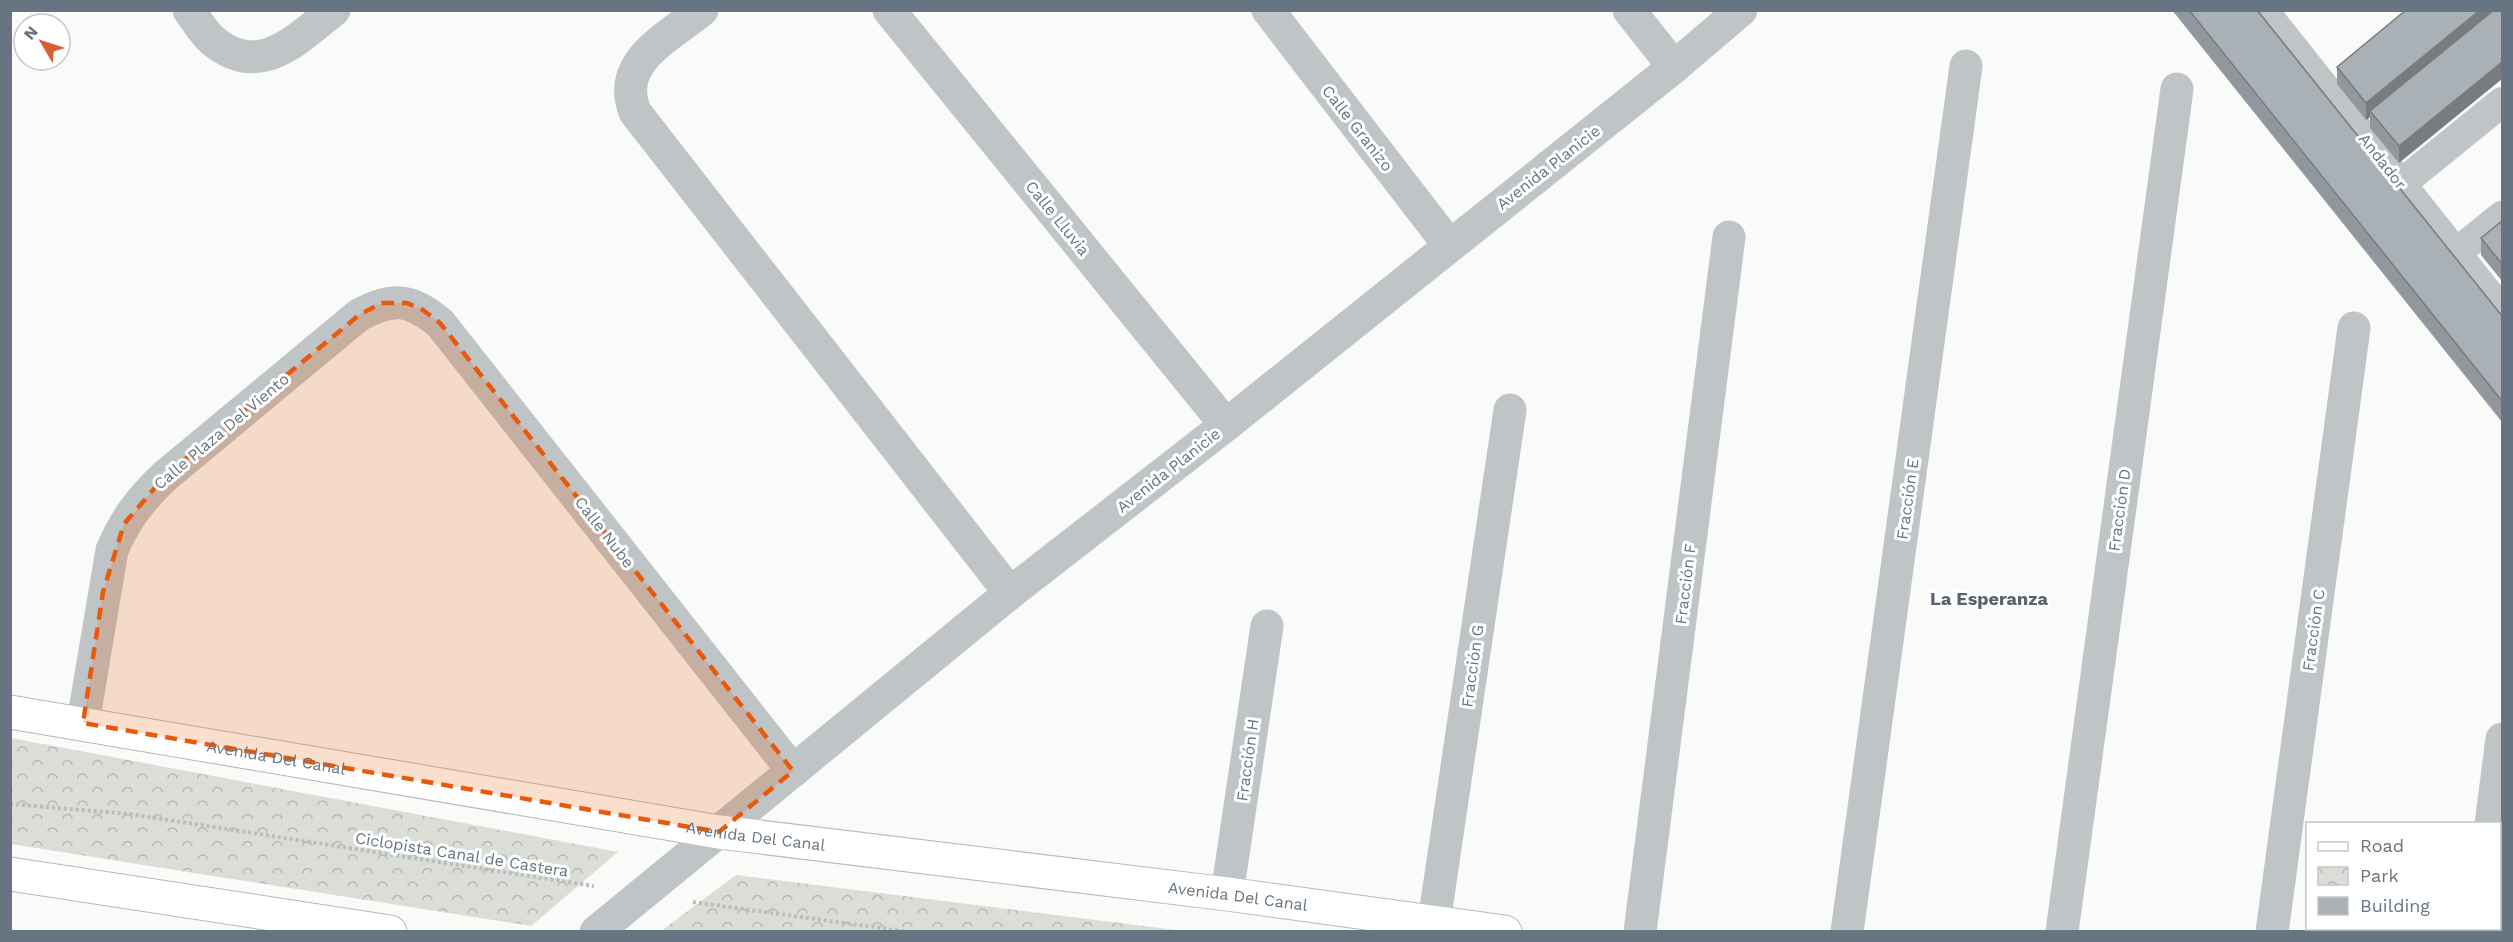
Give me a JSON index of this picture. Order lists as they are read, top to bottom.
{
  "streets": {
    "main road": ["Avenida Del Canal"],
    "street": [
      "Calle Granizo",
      "Andador",
      "Avenida Planicie",
      "Calle Lluvia",
      "Calle Plaza Del Viento",
      "Fracción E",
      "Fracción D",
      "Calle Nube",
      "Fracción F",
      "Fracción C",
      "Fracción G",
      "Fracción H"
    ],
    "path": ["Ciclopista Canal de Castera"]
  },
  "crossings": [
    ["Calle Granizo", "Avenida Planicie"],
    ["Avenida Planicie", "Calle Lluvia"],
    ["Avenida Planicie", "Calle Nube"],
    ["Avenida Planicie", "Avenida Del Canal"],
    ["Avenida Planicie", "Ciclopista Canal de Castera"],
    ["Calle Plaza Del Viento", "Calle Nube"],
    ["Calle Plaza Del Viento", "Avenida Del Canal"],
    ["Fracción G", "Avenida Del Canal"],
    ["Avenida Del Canal", "Fracción H"]
  ],
  "districts": ["La Esperanza"],
  "legend": ["Road", "Park", "Building"],
  "north": "top left"
}
